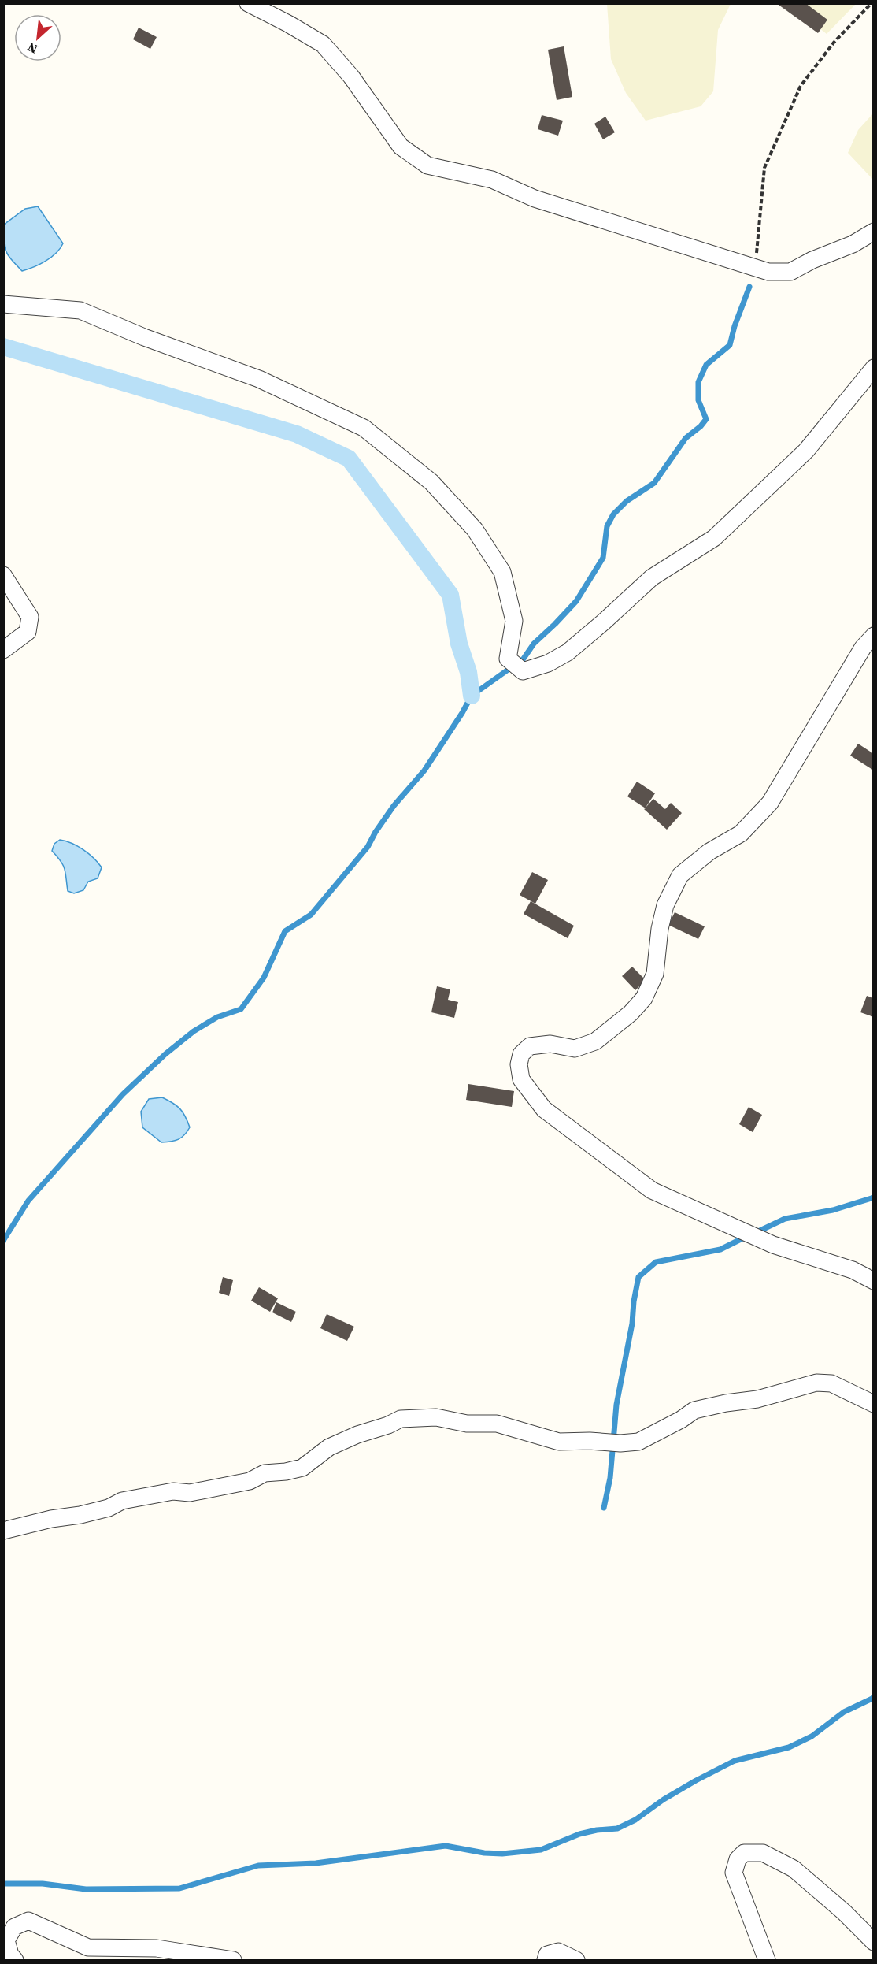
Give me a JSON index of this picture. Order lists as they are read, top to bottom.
{
  "north": "bottom left"
}
